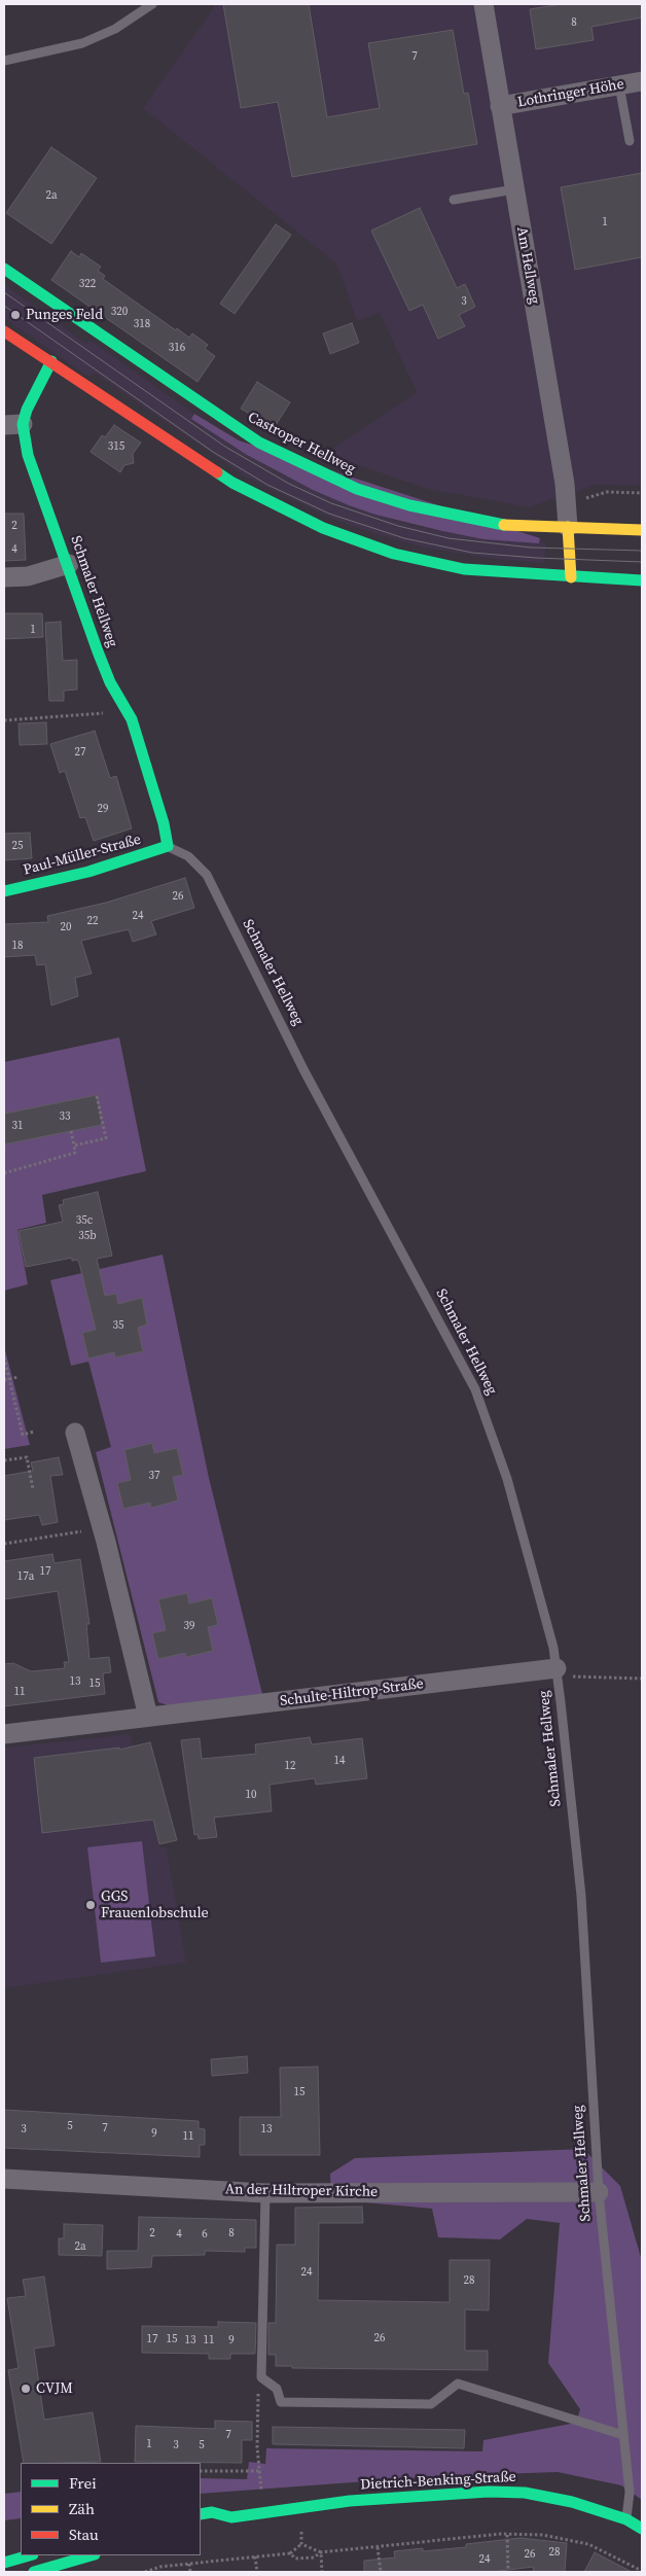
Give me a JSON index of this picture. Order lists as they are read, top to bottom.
{
  "streets": {
    "main road": [
      "Castroper Hellweg",
      "Schmaler Hellweg",
      "Paul-Müller-Straße",
      "Dietrich-Benking-Straße"
    ],
    "street": [
      "Lothringer Höhe",
      "Am Hellweg",
      "Schulte-Hiltrop-Straße",
      "An der Hiltroper Kirche"
    ]
  },
  "crossings": [
    ["Lothringer Höhe", "Am Hellweg"],
    ["Am Hellweg", "Castroper Hellweg"],
    ["Schmaler Hellweg", "Paul-Müller-Straße"],
    ["Schmaler Hellweg", "Schulte-Hiltrop-Straße"],
    ["Schmaler Hellweg", "An der Hiltroper Kirche"],
    ["Schmaler Hellweg", "Dietrich-Benking-Straße"]
  ],
  "places": ["Punges Feld", "GGS Frauenlobschule", "CVJM"],
  "house_numbers": [
    "8",
    "7",
    "2a",
    "1",
    "322",
    "3",
    "320",
    "318",
    "316",
    "315",
    "2",
    "4",
    "1",
    "27",
    "29",
    "25",
    "26",
    "24",
    "22",
    "20",
    "18",
    "33",
    "31",
    "35c",
    "35b",
    "35",
    "37",
    "17",
    "17a",
    "39",
    "13",
    "15",
    "11",
    "14",
    "12",
    "10",
    "15",
    "5",
    "7",
    "3",
    "13",
    "9",
    "11",
    "2",
    "8",
    "4",
    "6",
    "2a",
    "24",
    "28",
    "26",
    "17",
    "15",
    "13",
    "11",
    "9",
    "7",
    "1",
    "3",
    "5",
    "28",
    "26",
    "24"
  ],
  "legend": ["Frei", "Zäh", "Stau"]
}
